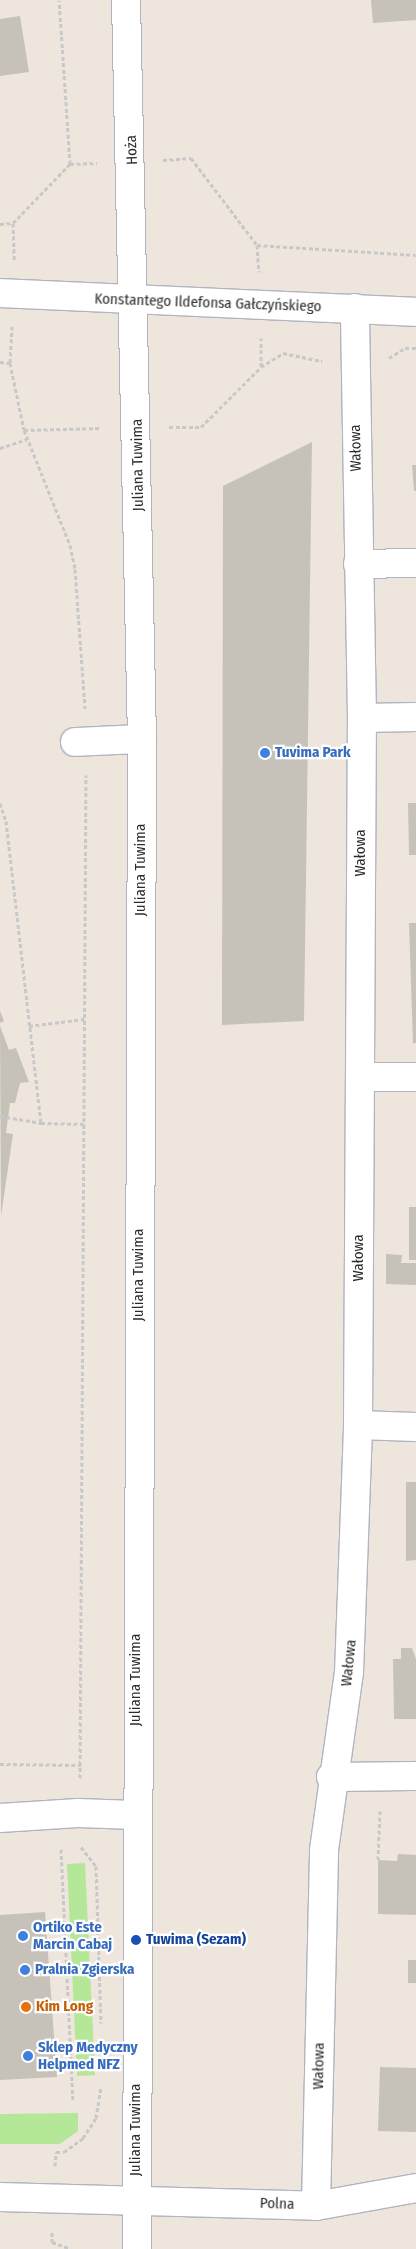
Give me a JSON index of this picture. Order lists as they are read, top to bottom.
{
  "streets": {
    "street": [
      "Hoża",
      "Konstantego Ildefonsa Gałczyńskiego",
      "Wałowa",
      "Juliana Tuwima",
      "Polna"
    ]
  },
  "crossings": [
    ["Hoża", "Konstantego Ildefonsa Gałczyńskiego"],
    ["Hoża", "Juliana Tuwima"],
    ["Konstantego Ildefonsa Gałczyńskiego", "Wałowa"],
    ["Konstantego Ildefonsa Gałczyńskiego", "Juliana Tuwima"],
    ["Wałowa", "Polna"],
    ["Juliana Tuwima", "Polna"]
  ],
  "places": [
    "Tuvima Park",
    "Ortiko Este Marcin Cabaj",
    "Tuwima (Sezam)",
    "Pralnia Zgierska",
    "Kim Long",
    "Sklep Medyczny Helpmed NFZ"
  ]
}
